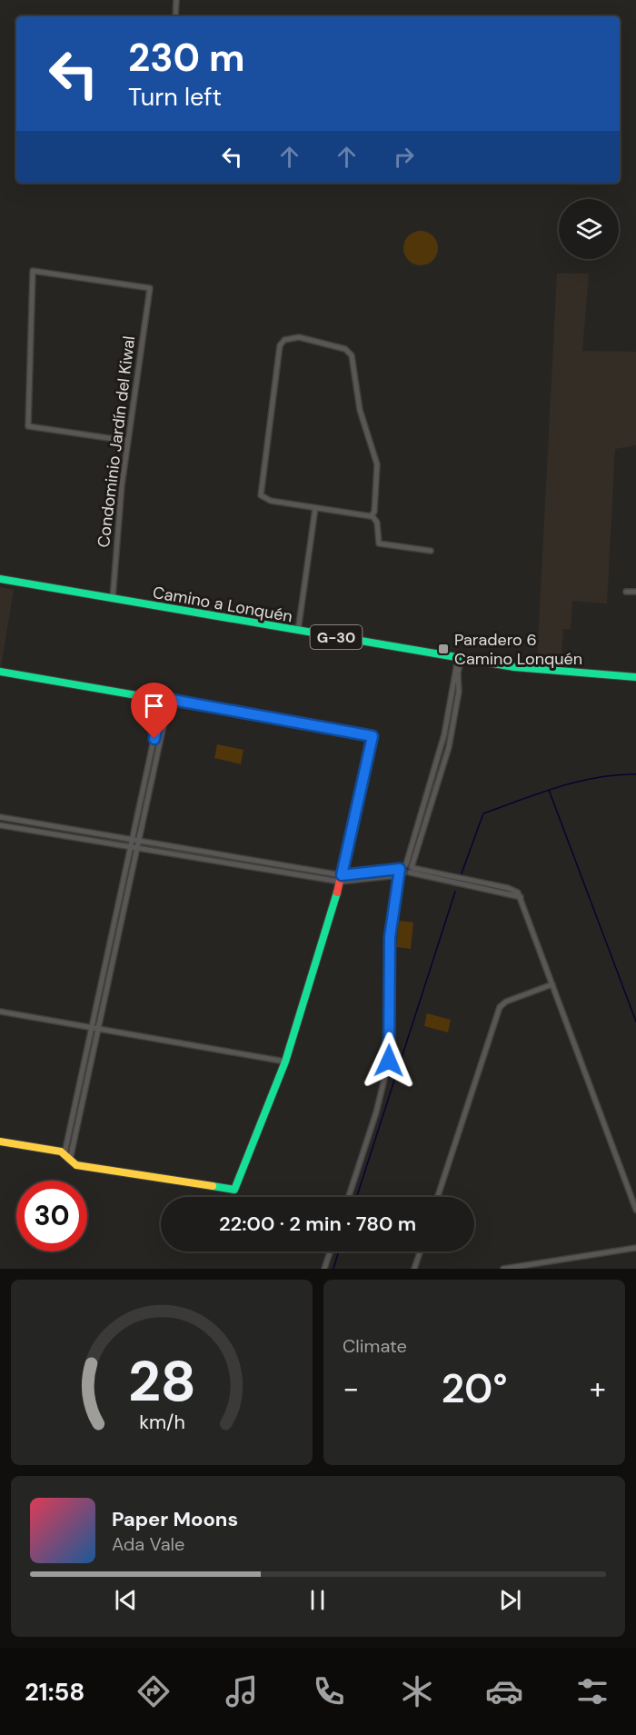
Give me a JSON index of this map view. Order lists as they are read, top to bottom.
{
  "streets": {
    "street": ["Condominio Jardín del Kiwal", "Camino a Lonquén", "G-30"]
  },
  "crossings": [
    ["Condominio Jardín del Kiwal", "Camino a Lonquén"]
  ],
  "places": {
    "transit": ["Paradero 6 Camino Lonquén"]
  },
  "page": {
    "turn": ["230 m", "Turn left"],
    "limit": "30",
    "trip": "22:00 · 2 min · 780 m",
    "tile": "Climate",
    "heat": ["−", "20°", "+"],
    "song": ["Paper Moons", "Ada Vale"],
    "tabs": "21:58",
    "gauge": ["28", "km/h"]
  }
}
